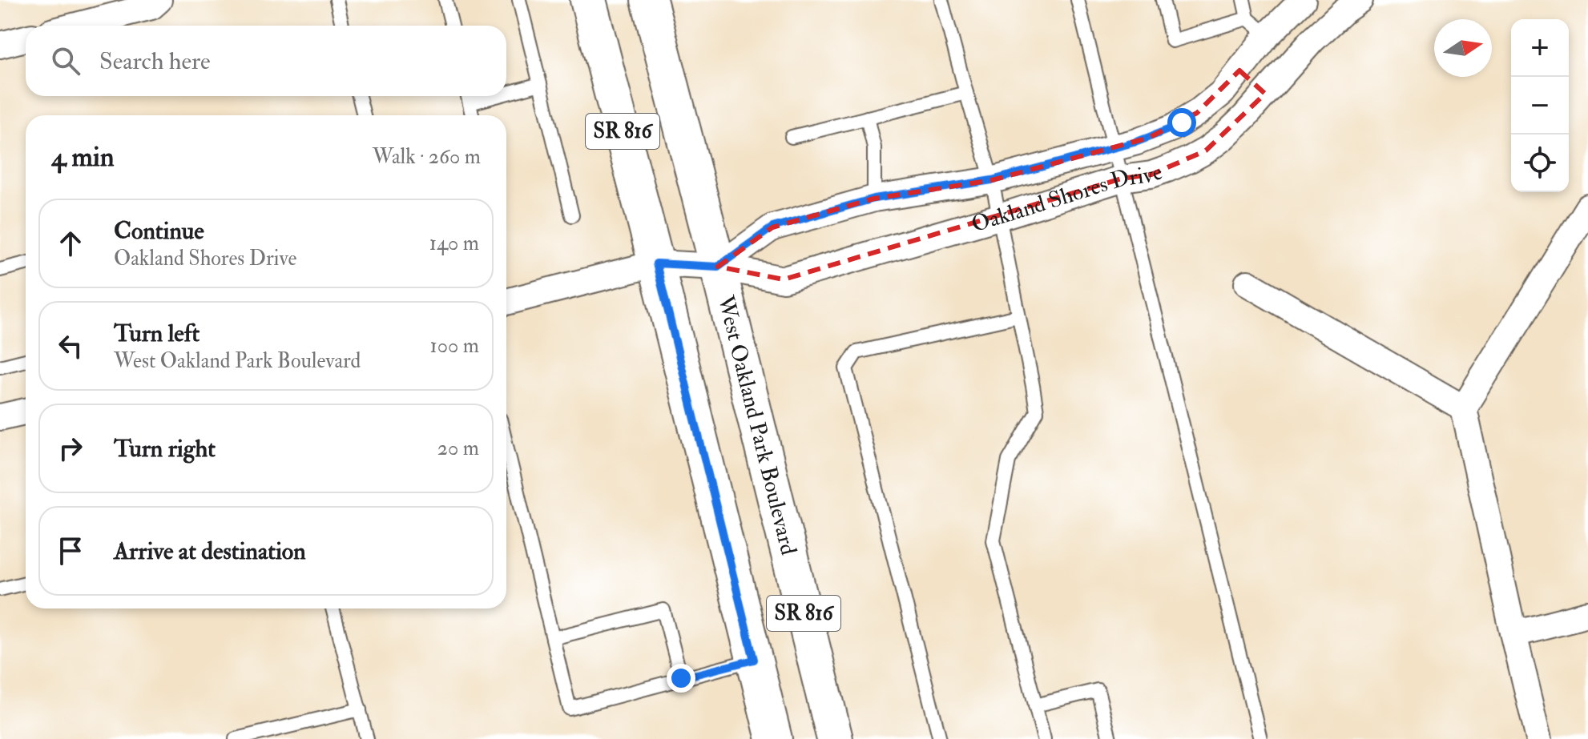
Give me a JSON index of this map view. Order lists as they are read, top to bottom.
{
  "streets": {
    "main road": ["SR 816", "West Oakland Park Boulevard"],
    "street": ["Oakland Shores Drive"]
  },
  "crossings": [
    ["SR 816", "Oakland Shores Drive"],
    ["Oakland Shores Drive", "West Oakland Park Boulevard"]
  ],
  "north": "right",
  "page": {
    "map_buttons": ["+", "−"],
    "search": "Search here",
    "heading": ["4 min", "Walk · 260 m"],
    "list": [
      ["Continue", "Oakland Shores Drive", "140 m"],
      ["Turn left", "West Oakland Park Boulevard", "100 m"],
      ["Turn right", "20 m"],
      "Arrive at destination"
    ]
  }
}
